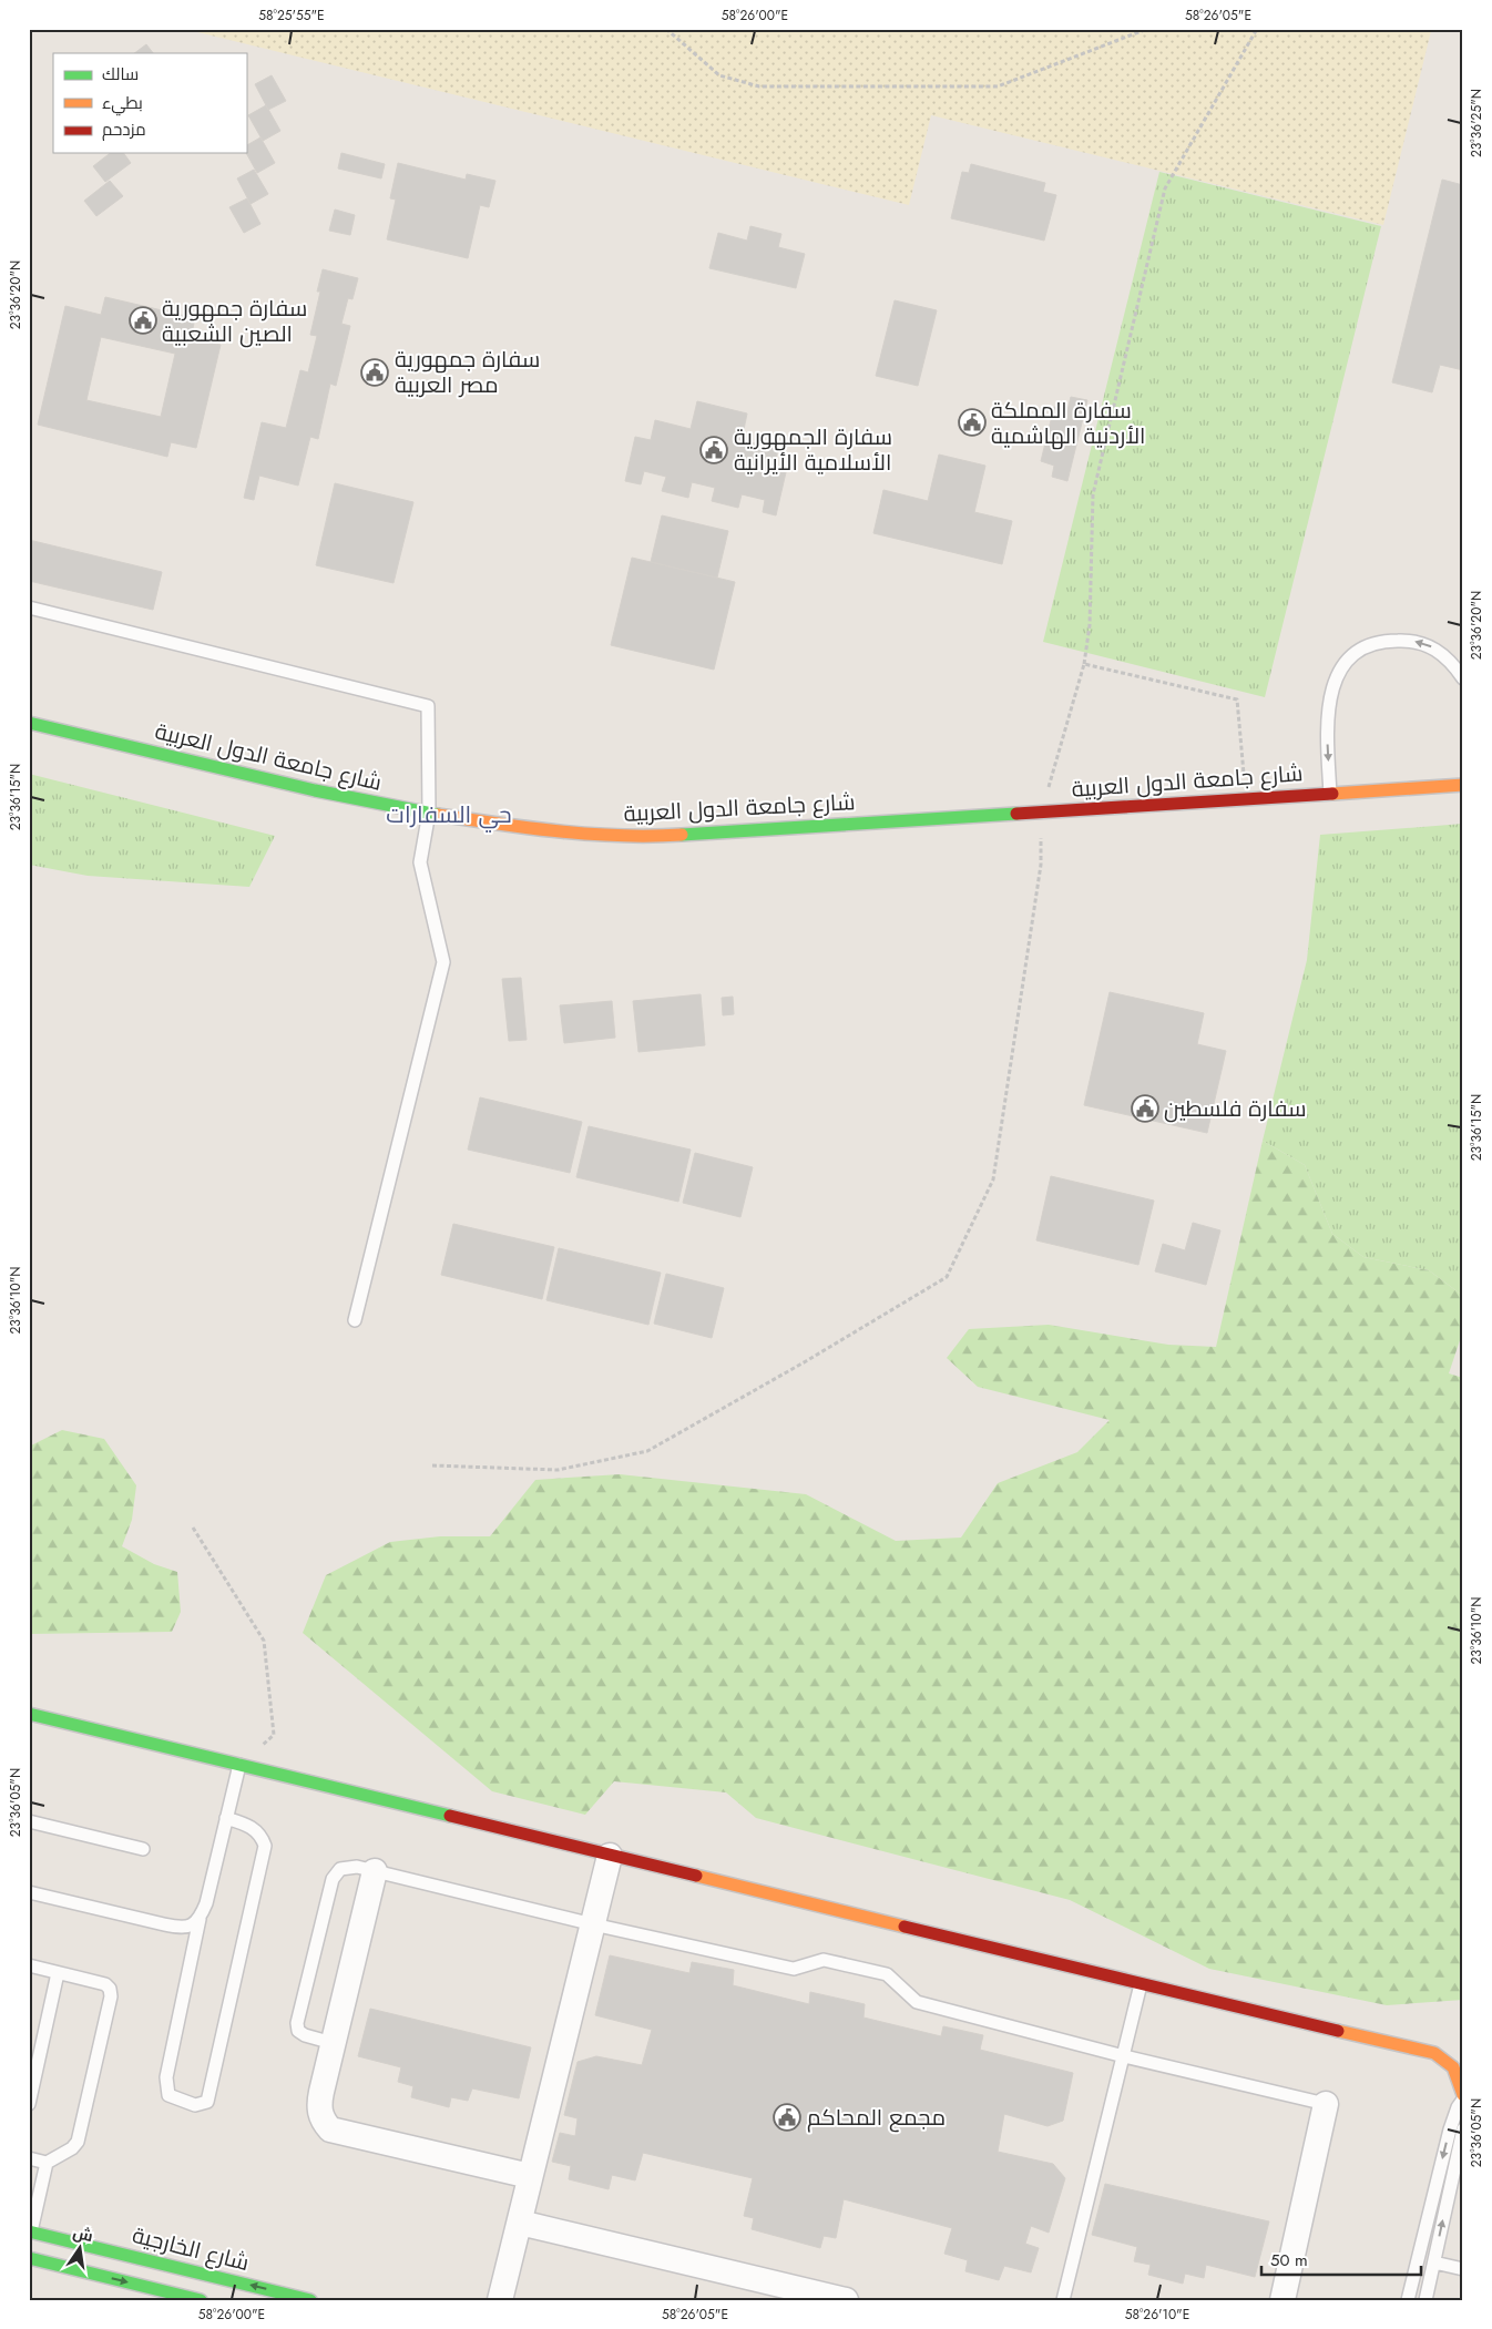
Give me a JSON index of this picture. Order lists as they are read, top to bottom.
{
  "streets": {
    "street": ["شارع جامعة الدول العربية", "شارع الخارجية"]
  },
  "districts": ["حي السفارات"],
  "places": {
    "public building": [
      "سفارة جمهورية الصين الشعبية",
      "سفارة جمهورية مصر العربية",
      "سفارة المملكة الأردنية الهاشمية",
      "سفارة الجمهورية الأسلامية الأيرانية",
      "سفارة فلسطين",
      "مجمع المحاكم"
    ]
  },
  "legend": ["سالك", "بطيء", "مزدحم"],
  "scale_bar": "50 m",
  "north": "top",
  "coordinates": [
    "58°25'55\"E",
    "58°26'00\"E",
    "58°26'05\"E",
    "23°36'25\"N",
    "23°36'20\"N",
    "23°36'15\"N",
    "23°36'10\"N",
    "23°36'05\"N",
    "58°26'10\"E"
  ]
}
